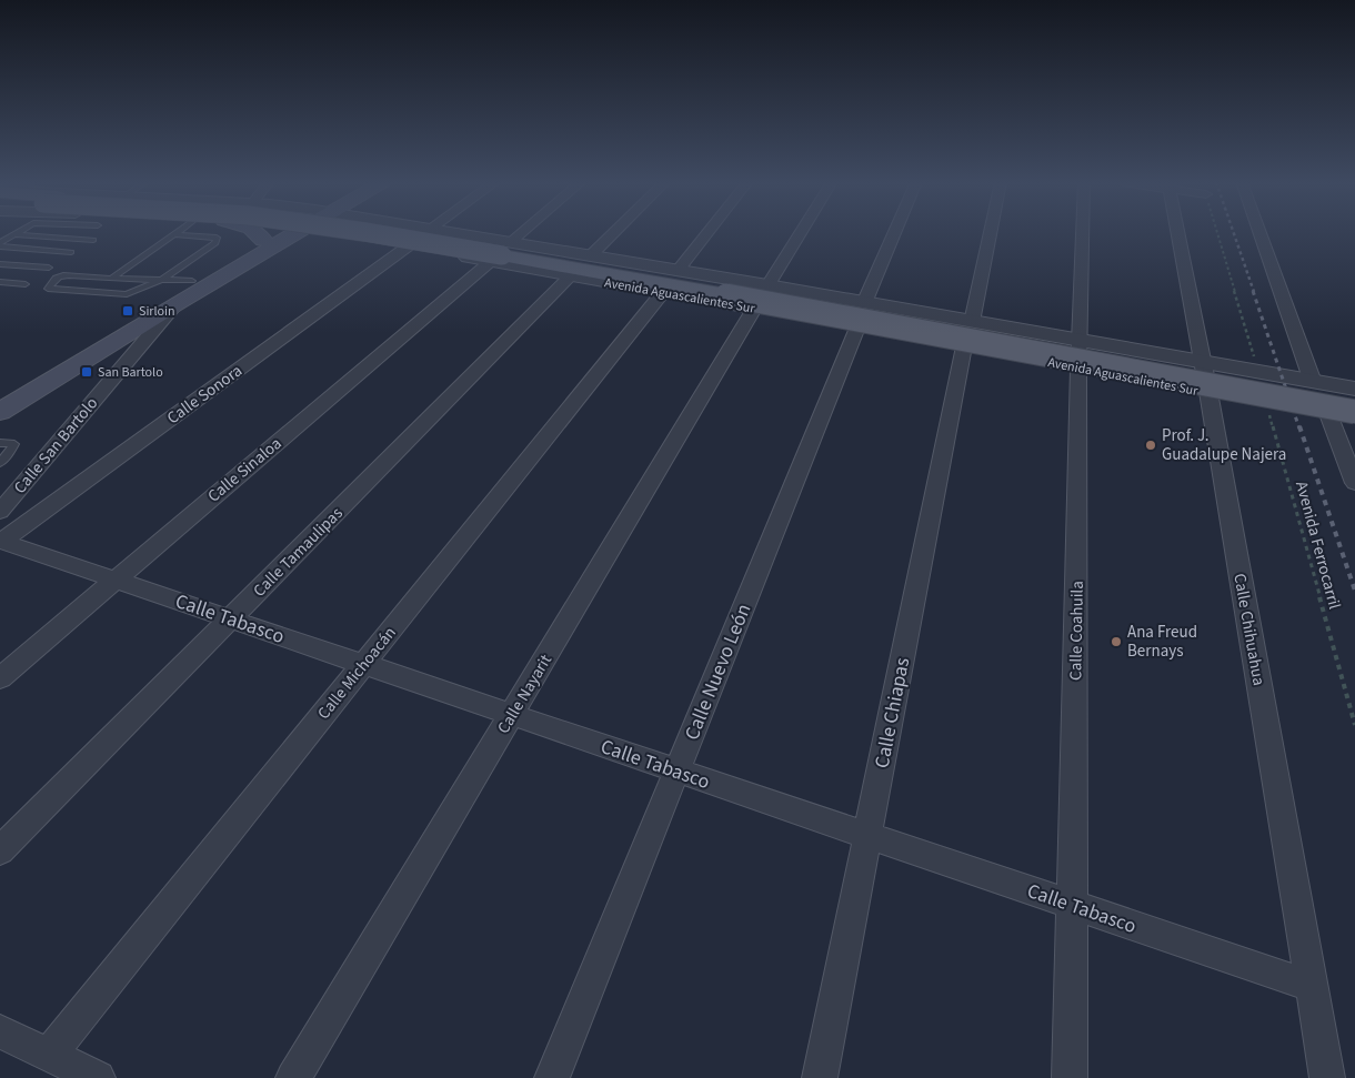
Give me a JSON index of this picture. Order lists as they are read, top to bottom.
{
  "streets": {
    "main road": ["Avenida Aguascalientes Sur"],
    "street": [
      "Calle Sonora",
      "Calle San Bartolo",
      "Calle Sinaloa",
      "Calle Tamaulipas",
      "Calle Tabasco",
      "Calle Chihuahua",
      "Calle Coahuila",
      "Calle Nuevo León",
      "Calle Michoacán",
      "Calle Nayarit",
      "Calle Chiapas"
    ],
    "path": ["Avenida Ferrocarril"]
  },
  "crossings": [
    ["Avenida Aguascalientes Sur", "Calle Sonora"],
    ["Avenida Aguascalientes Sur", "Calle Sinaloa"],
    ["Avenida Aguascalientes Sur", "Avenida Ferrocarril"],
    ["Avenida Aguascalientes Sur", "Calle Tamaulipas"],
    ["Avenida Aguascalientes Sur", "Calle Chihuahua"],
    ["Avenida Aguascalientes Sur", "Calle Coahuila"],
    ["Avenida Aguascalientes Sur", "Calle Nuevo León"],
    ["Avenida Aguascalientes Sur", "Calle Michoacán"],
    ["Avenida Aguascalientes Sur", "Calle Nayarit"],
    ["Avenida Aguascalientes Sur", "Calle Chiapas"],
    ["Calle Sonora", "Calle Tabasco"],
    ["Calle Sinaloa", "Calle Tabasco"],
    ["Calle Tamaulipas", "Calle Tabasco"],
    ["Calle Tabasco", "Calle Chihuahua"],
    ["Calle Tabasco", "Calle Coahuila"],
    ["Calle Tabasco", "Calle Nuevo León"],
    ["Calle Tabasco", "Calle Michoacán"],
    ["Calle Tabasco", "Calle Nayarit"],
    ["Calle Tabasco", "Calle Chiapas"]
  ],
  "places": {
    "transit": ["Sirloin", "San Bartolo"],
    "other": ["Prof. J. Guadalupe Najera", "Ana Freud Bernays"]
  }
}
